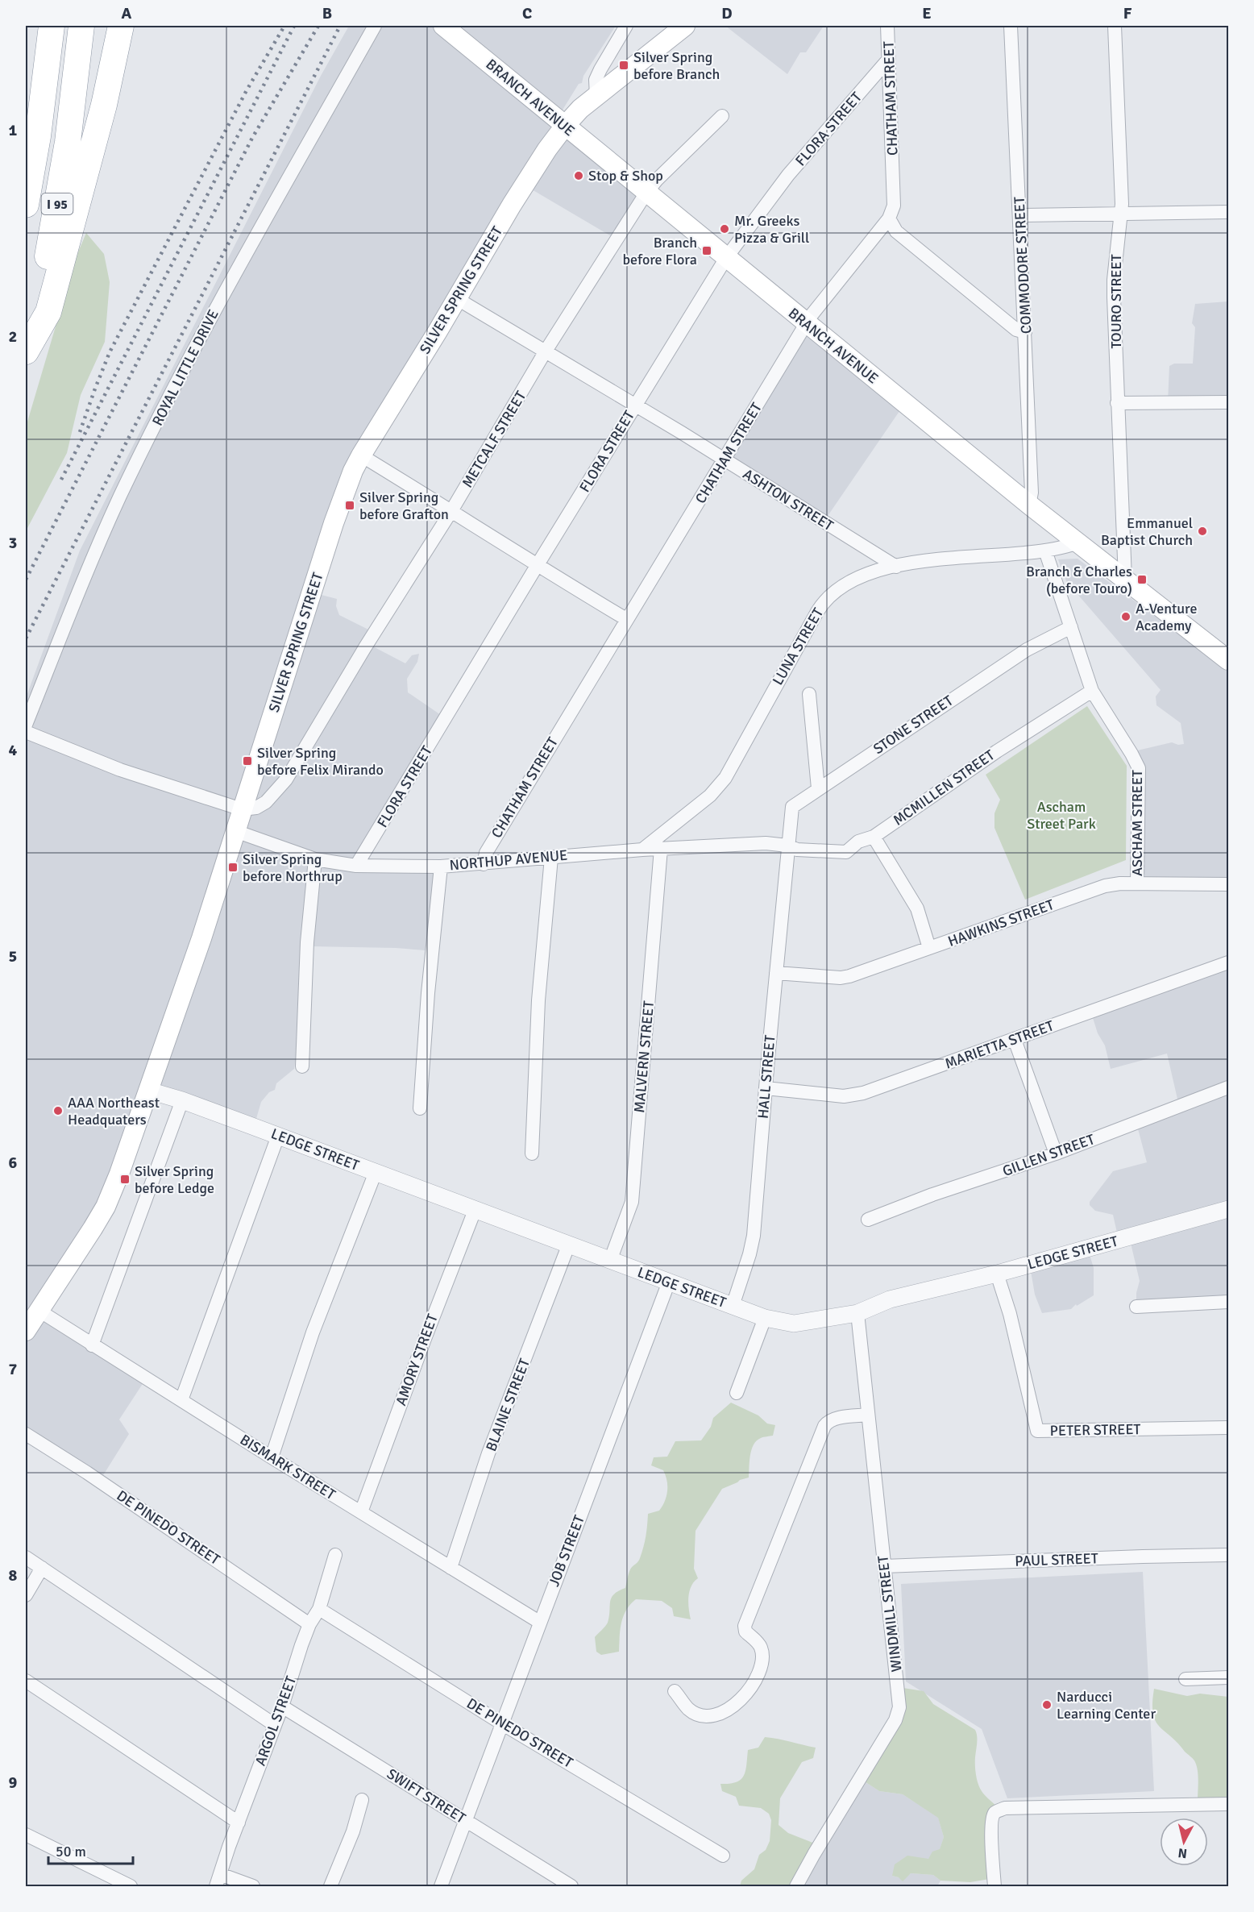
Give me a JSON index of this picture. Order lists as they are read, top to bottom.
{
  "streets": {
    "highway": ["I 95"],
    "main road": ["BRANCH AVENUE", "SILVER SPRING STREET"],
    "street": [
      "CHATHAM STREET",
      "FLORA STREET",
      "COMMODORE STREET",
      "TOURO STREET",
      "ROYAL LITTLE DRIVE",
      "METCALF STREET",
      "ASHTON STREET",
      "LUNA STREET",
      "STONE STREET",
      "MCMILLEN STREET",
      "ASCHAM STREET",
      "NORTHUP AVENUE",
      "HAWKINS STREET",
      "MARIETTA STREET",
      "MALVERN STREET",
      "HALL STREET",
      "LEDGE STREET",
      "GILLEN STREET",
      "AMORY STREET",
      "BLAINE STREET",
      "PETER STREET",
      "BISMARK STREET",
      "DE PINEDO STREET",
      "JOB STREET",
      "PAUL STREET",
      "WINDMILL STREET",
      "ARGOL STREET",
      "SWIFT STREET"
    ]
  },
  "crossings": [
    ["BRANCH AVENUE", "CHATHAM STREET"],
    ["BRANCH AVENUE", "FLORA STREET"],
    ["BRANCH AVENUE", "COMMODORE STREET"],
    ["BRANCH AVENUE", "SILVER SPRING STREET"],
    ["BRANCH AVENUE", "TOURO STREET"],
    ["BRANCH AVENUE", "METCALF STREET"],
    ["BRANCH AVENUE", "LUNA STREET"],
    ["CHATHAM STREET", "FLORA STREET"],
    ["CHATHAM STREET", "ASHTON STREET"],
    ["CHATHAM STREET", "NORTHUP AVENUE"],
    ["FLORA STREET", "ASHTON STREET"],
    ["FLORA STREET", "NORTHUP AVENUE"],
    ["SILVER SPRING STREET", "METCALF STREET"],
    ["SILVER SPRING STREET", "ASHTON STREET"],
    ["SILVER SPRING STREET", "NORTHUP AVENUE"],
    ["SILVER SPRING STREET", "LEDGE STREET"],
    ["SILVER SPRING STREET", "BISMARK STREET"],
    ["METCALF STREET", "ASHTON STREET"],
    ["ASHTON STREET", "LUNA STREET"],
    ["LUNA STREET", "ASCHAM STREET"],
    ["LUNA STREET", "NORTHUP AVENUE"],
    ["STONE STREET", "MCMILLEN STREET"],
    ["STONE STREET", "ASCHAM STREET"],
    ["STONE STREET", "NORTHUP AVENUE"],
    ["STONE STREET", "HALL STREET"],
    ["MCMILLEN STREET", "ASCHAM STREET"],
    ["MCMILLEN STREET", "NORTHUP AVENUE"],
    ["MCMILLEN STREET", "HALL STREET"],
    ["ASCHAM STREET", "HAWKINS STREET"],
    ["NORTHUP AVENUE", "MALVERN STREET"],
    ["NORTHUP AVENUE", "HALL STREET"],
    ["HAWKINS STREET", "HALL STREET"],
    ["MARIETTA STREET", "HALL STREET"],
    ["MALVERN STREET", "LEDGE STREET"],
    ["HALL STREET", "LEDGE STREET"],
    ["LEDGE STREET", "AMORY STREET"],
    ["LEDGE STREET", "BLAINE STREET"],
    ["LEDGE STREET", "PETER STREET"],
    ["LEDGE STREET", "JOB STREET"],
    ["LEDGE STREET", "WINDMILL STREET"],
    ["AMORY STREET", "BISMARK STREET"],
    ["BLAINE STREET", "BISMARK STREET"],
    ["BISMARK STREET", "JOB STREET"],
    ["DE PINEDO STREET", "JOB STREET"],
    ["DE PINEDO STREET", "ARGOL STREET"],
    ["JOB STREET", "SWIFT STREET"],
    ["PAUL STREET", "WINDMILL STREET"],
    ["ARGOL STREET", "SWIFT STREET"]
  ],
  "parks": ["Ascham Street Park"],
  "places": {
    "transit": [
      "Silver Spring before Branch",
      "Branch before Flora",
      "Silver Spring before Grafton",
      "Branch & Charles (before Touro)",
      "Silver Spring before Felix Mirando",
      "Silver Spring before Northrup",
      "Silver Spring before Ledge"
    ],
    "other": [
      "Stop & Shop",
      "Mr. Greeks Pizza & Grill",
      "Emmanuel Baptist Church",
      "A-Venture Academy",
      "AAA Northeast Headquaters",
      "Narducci Learning Center"
    ]
  },
  "scale_bar": "50 m",
  "north": "bottom",
  "grid": {
    "columns": [
      "A",
      "B",
      "C",
      "D",
      "E",
      "F"
    ],
    "rows": [
      "1",
      "2",
      "3",
      "4",
      "5",
      "6",
      "7",
      "8",
      "9"
    ]
  }
}
